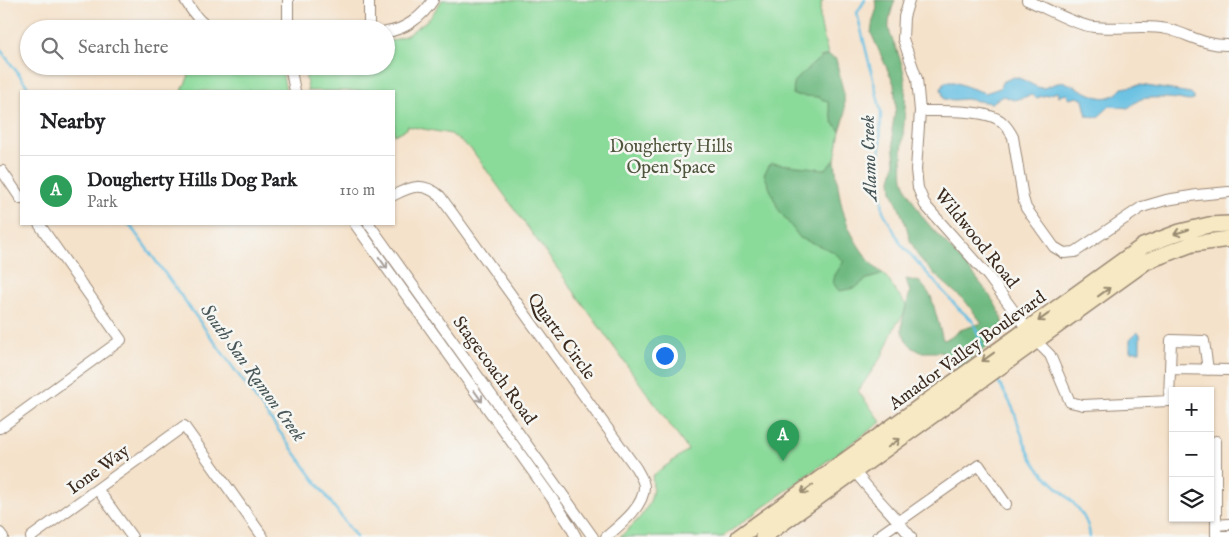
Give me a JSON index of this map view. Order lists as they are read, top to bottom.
{
  "streets": {
    "street": [
      "Wildwood Road",
      "Quartz Circle",
      "Amador Valley Boulevard",
      "Stagecoach Road",
      "Ione Way"
    ]
  },
  "crossings": [
    ["Wildwood Road", "Amador Valley Boulevard"]
  ],
  "water": ["Alamo Creek", "South San Ramon Creek"],
  "parks": ["Dougherty Hills Open Space"],
  "page": {
    "search": "Search here",
    "heading": "Nearby",
    "list": [
      {
        "mark": "A",
        "name": "Dougherty Hills Dog Park",
        "note": "Park",
        "value": "110 m"
      }
    ],
    "map_buttons": ["+", "−"],
    "pins": "A"
  }
}
